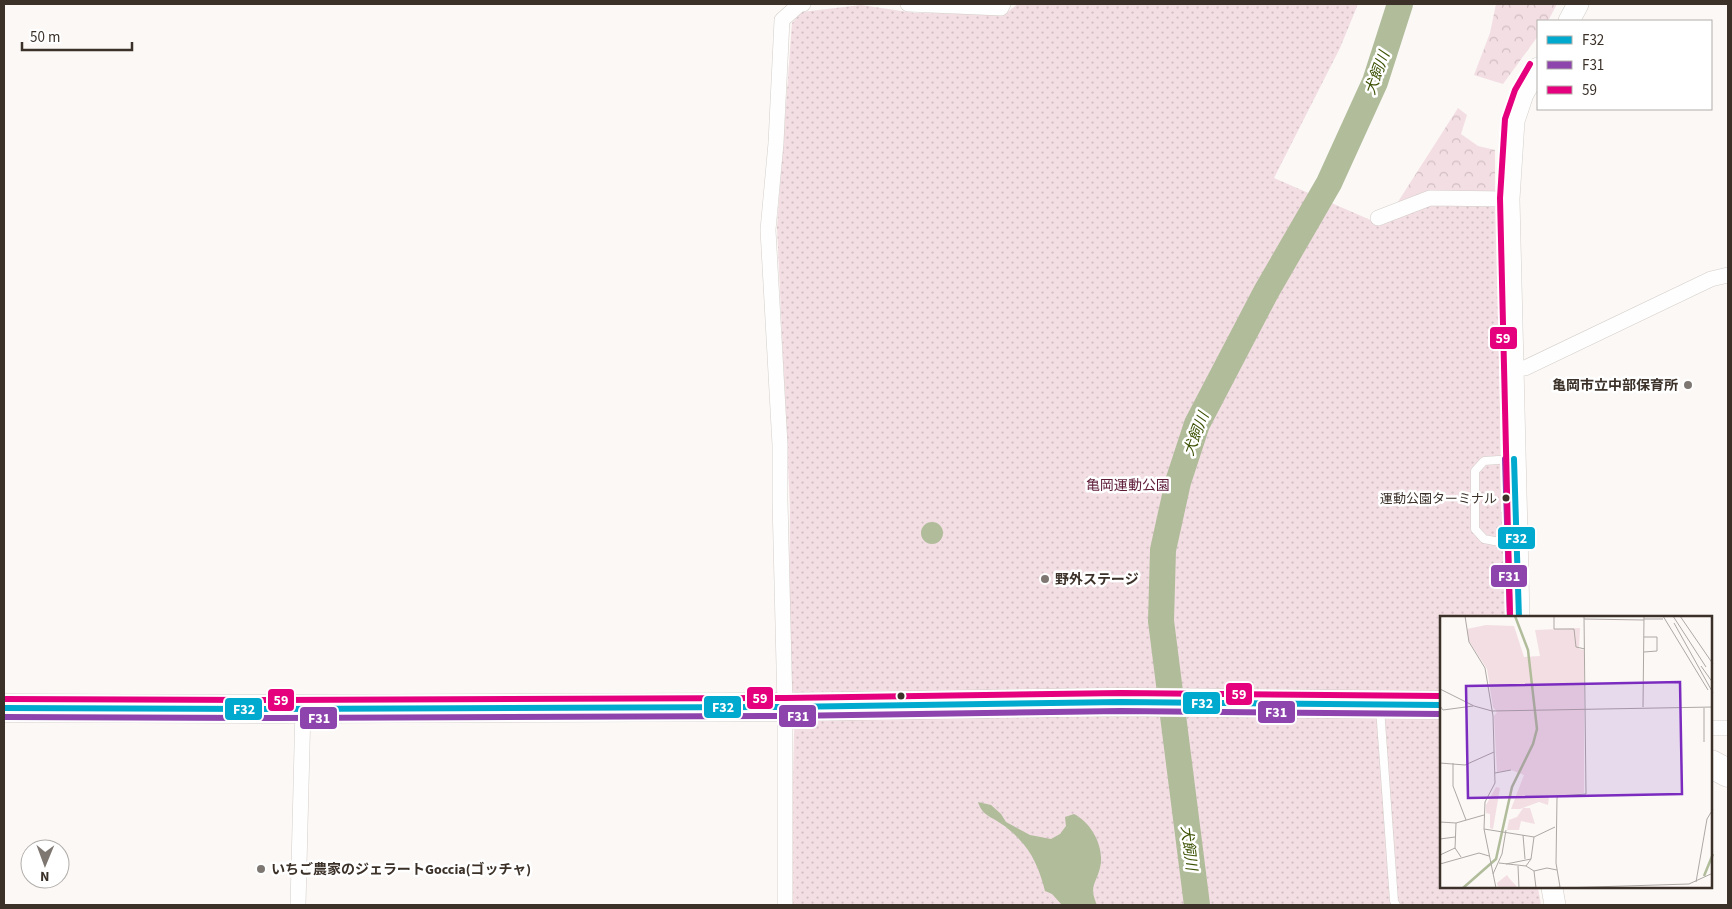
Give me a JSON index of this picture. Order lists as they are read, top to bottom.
{
  "water": ["犬飼川"],
  "parks": ["亀岡運動公園"],
  "places": [
    "亀岡市立中部保育所",
    "運動公園ターミナル",
    "野外ステージ",
    "いちご農家のジェラートGoccia(ゴッチャ)"
  ],
  "lines": ["transit line 59", "transit line F32", "transit line F31"],
  "legend": ["F32", "F31", "59"],
  "scale_bar": "50 m",
  "north": "bottom"
}
